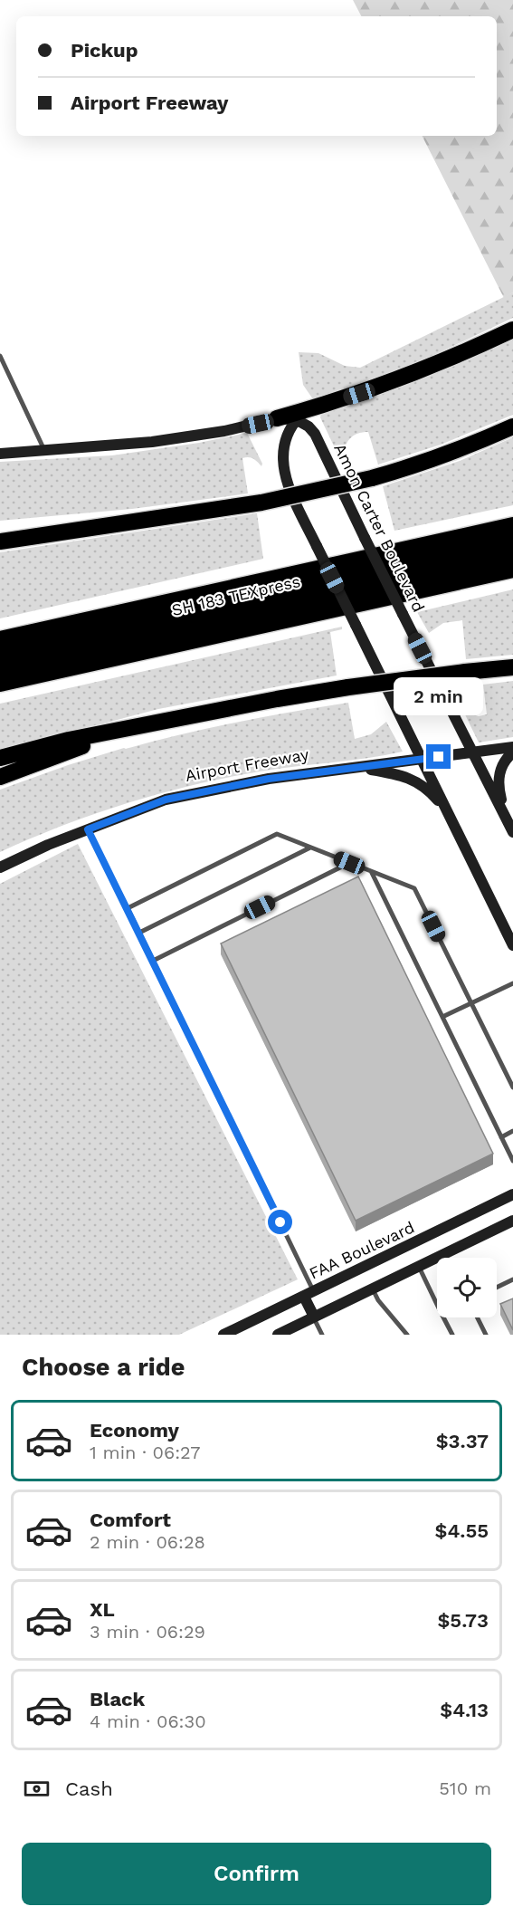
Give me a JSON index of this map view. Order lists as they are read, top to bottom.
{
  "streets": {
    "highway": ["SH 183 TEXpress"],
    "street": ["Amon Carter Boulevard", "Airport Freeway", "FAA Boulevard"]
  },
  "crossings": [
    ["Amon Carter Boulevard", "Airport Freeway"]
  ],
  "page": {
    "banner": ["Pickup", "Airport Freeway"],
    "bubble": "2 min",
    "heading": "Choose a ride",
    "list": [
      {
        "name": "Economy",
        "note": "1 min · 06:27",
        "value": "$3.37"
      },
      {
        "name": "Comfort",
        "note": "2 min · 06:28",
        "value": "$4.55"
      },
      {
        "name": "XL",
        "note": "3 min · 06:29",
        "value": "$5.73"
      },
      {
        "name": "Black",
        "note": "4 min · 06:30",
        "value": "$4.13"
      }
    ],
    "pay": ["Cash", "510 m"],
    "buttons": "Confirm"
  }
}
